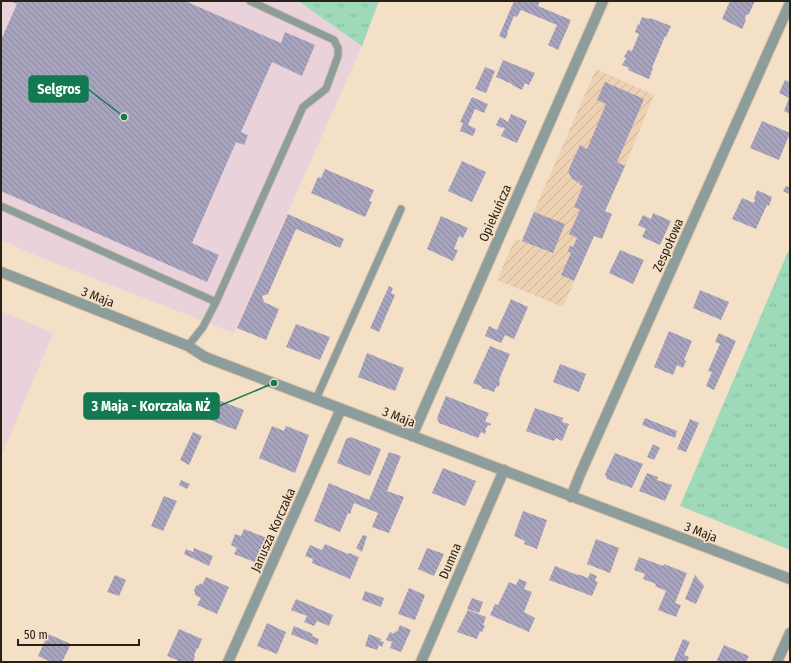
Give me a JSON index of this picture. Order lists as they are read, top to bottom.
{
  "streets": {
    "street": [
      "Opiekuńcza",
      "Zespołowa",
      "3 Maja",
      "Janusza Korczaka",
      "Dumna"
    ]
  },
  "crossings": [
    ["Opiekuńcza", "3 Maja"],
    ["Zespołowa", "3 Maja"],
    ["3 Maja", "Janusza Korczaka"],
    ["3 Maja", "Dumna"]
  ],
  "places": ["Selgros", "3 Maja - Korczaka NŻ"],
  "scale_bar": "50 m"
}
